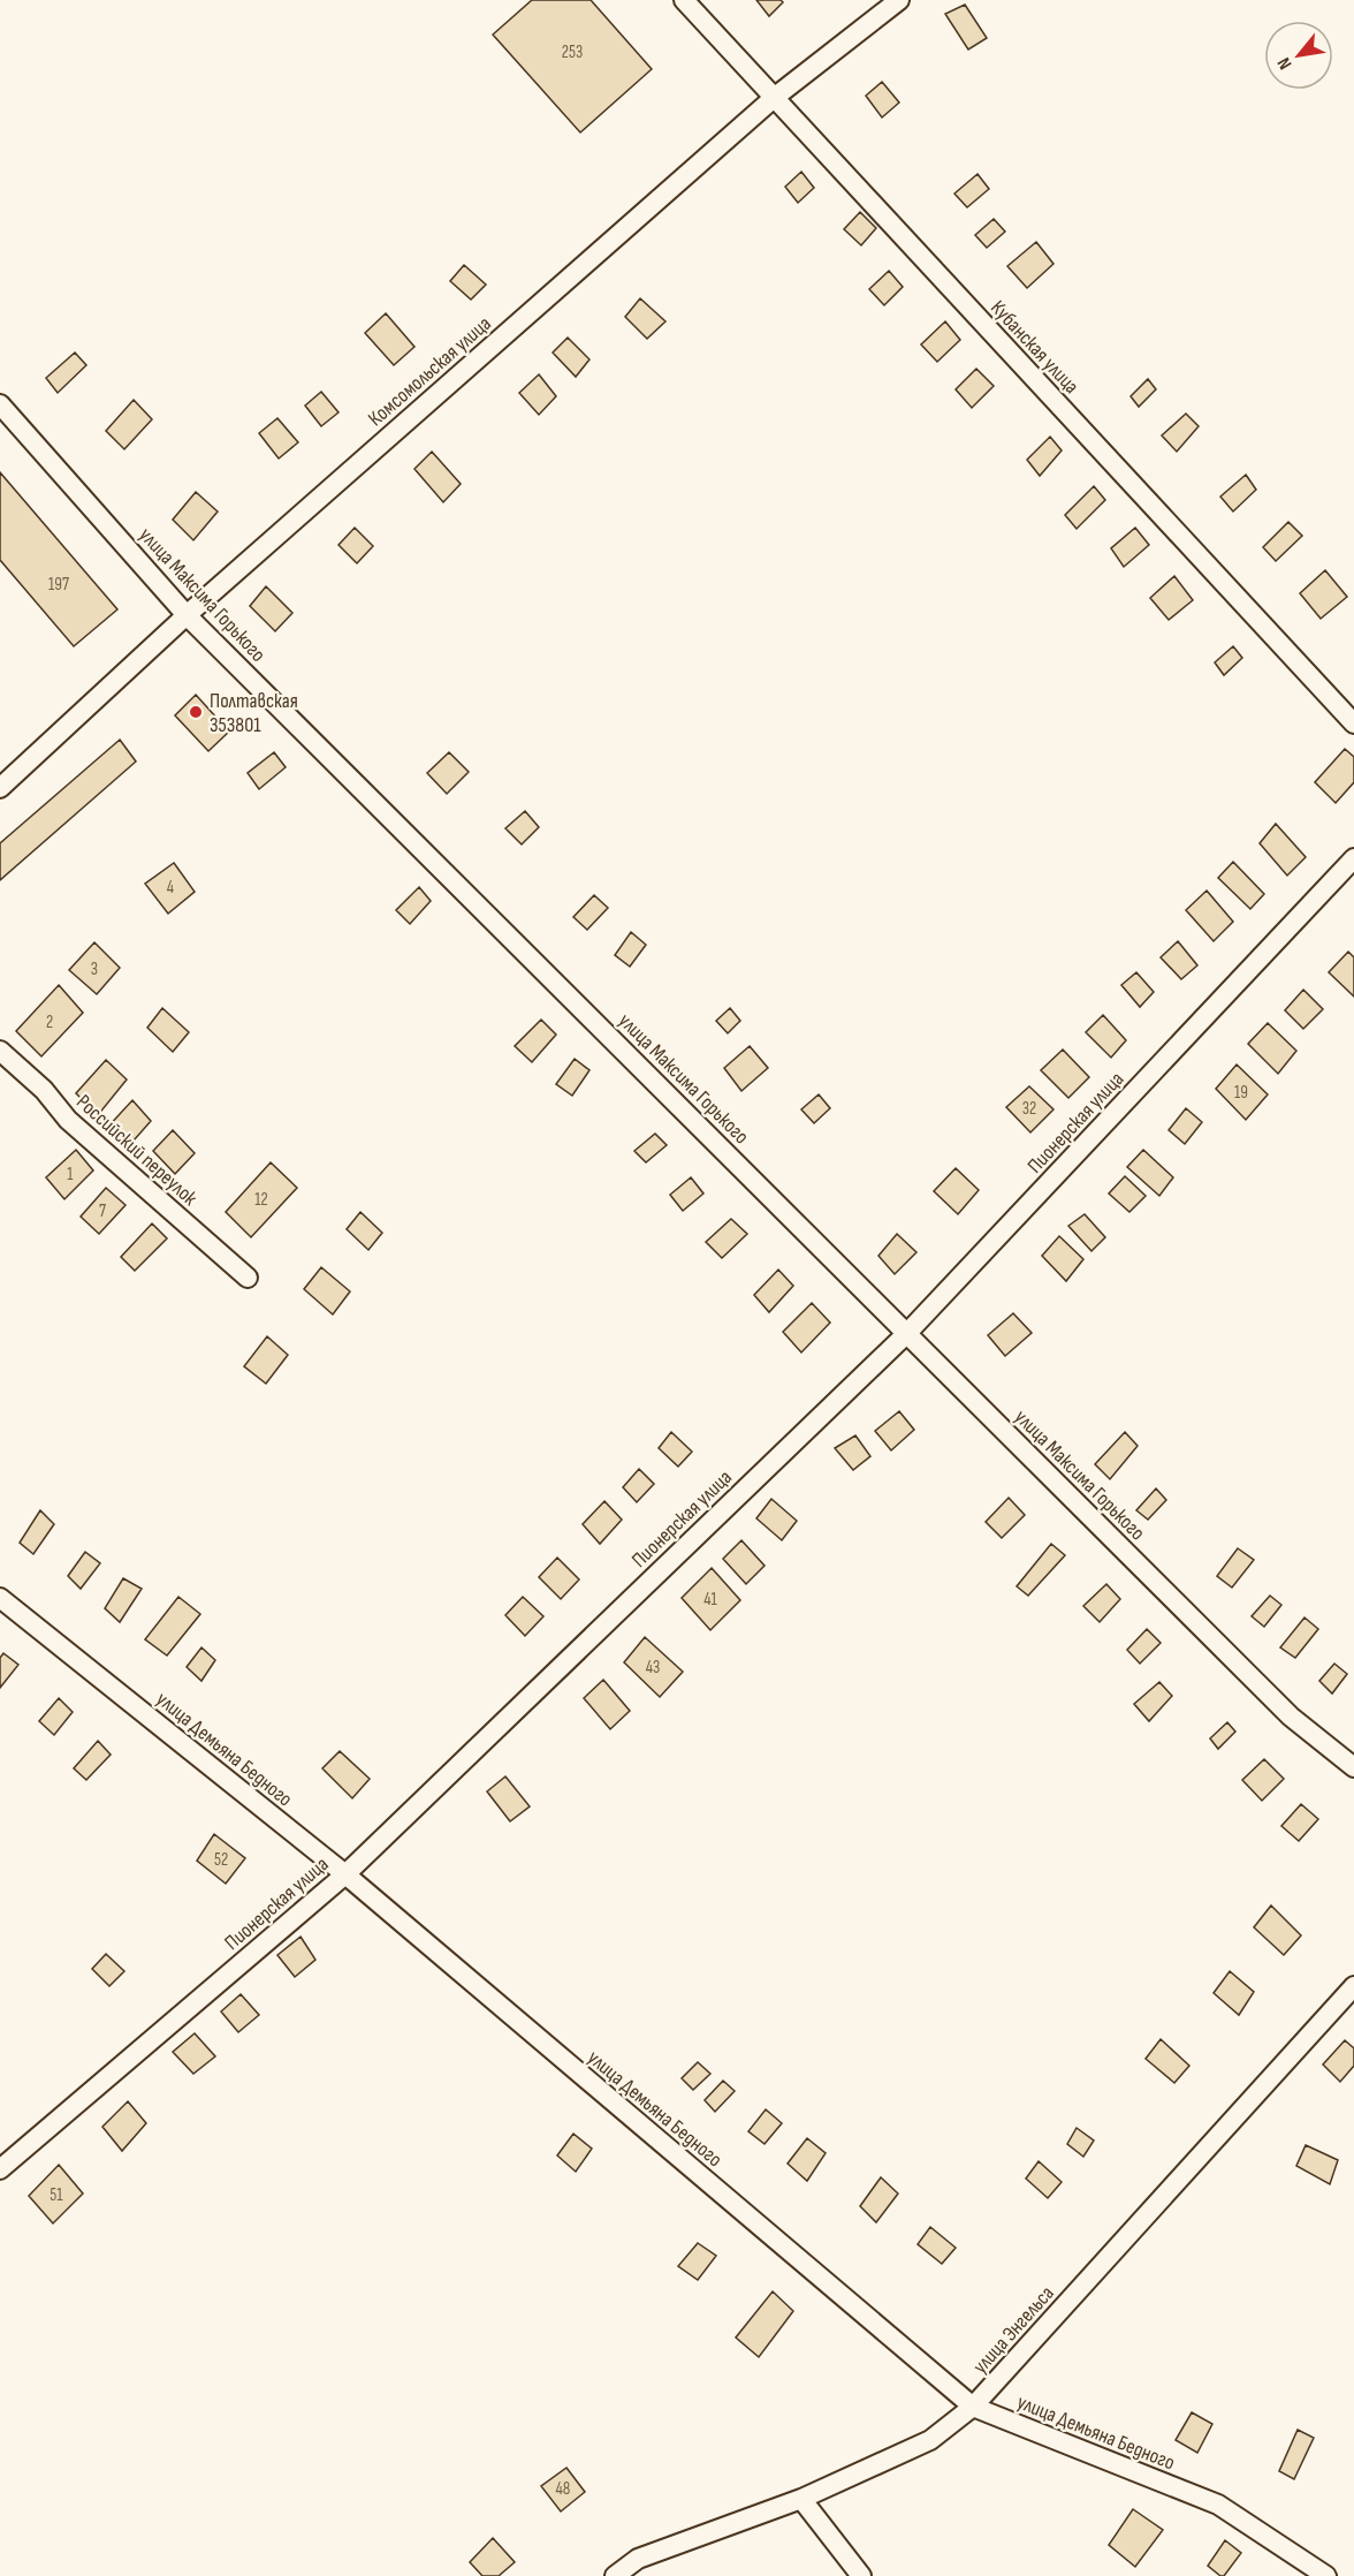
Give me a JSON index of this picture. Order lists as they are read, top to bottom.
{
  "streets": {
    "street": [
      "Кубанская улица",
      "Комсомольская улица",
      "улица Максима Горького",
      "Пионерская улица",
      "Российский переулок",
      "улица Демьяна Бедного",
      "улица Энгельса"
    ]
  },
  "crossings": [
    ["Кубанская улица", "Комсомольская улица"],
    ["Комсомольская улица", "улица Максима Горького"],
    ["улица Максима Горького", "Пионерская улица"],
    ["Пионерская улица", "улица Демьяна Бедного"],
    ["улица Демьяна Бедного", "улица Энгельса"]
  ],
  "places": ["Полтавская 353801"],
  "house_numbers": [
    "253",
    "197",
    "4",
    "3",
    "2",
    "19",
    "32",
    "1",
    "12",
    "7",
    "41",
    "43",
    "52",
    "51",
    "48"
  ],
  "north": "bottom left"
}
